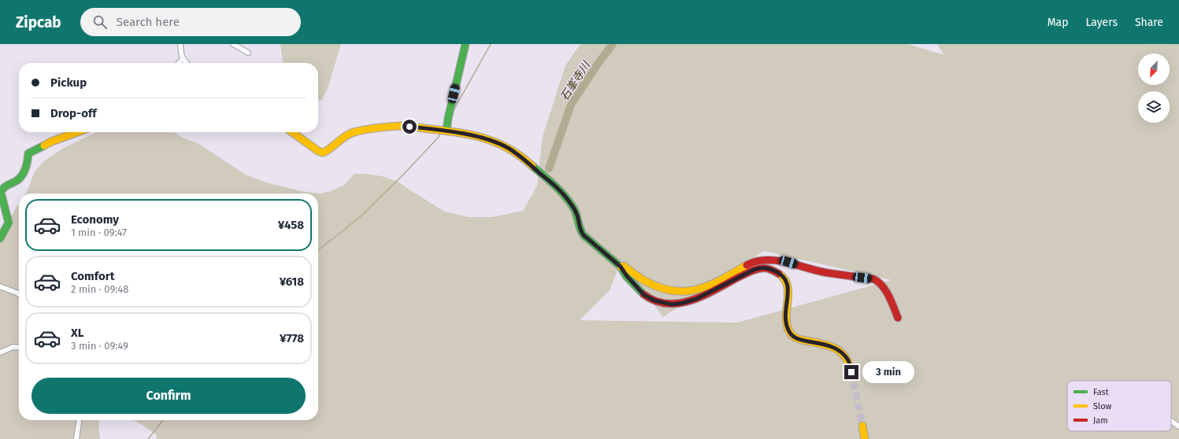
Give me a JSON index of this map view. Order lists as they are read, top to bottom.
{
  "water": ["石峯寺川"],
  "legend": ["Fast", "Slow", "Jam"],
  "north": "bottom left",
  "page": {
    "header": "Zipcab",
    "search": "Search here",
    "nav": ["Map", "Layers", "Share"],
    "banner": ["Pickup", "Drop-off"],
    "list": [
      {
        "name": "Economy",
        "note": "1 min · 09:47",
        "value": "¥458"
      },
      {
        "name": "Comfort",
        "note": "2 min · 09:48",
        "value": "¥618"
      },
      {
        "name": "XL",
        "note": "3 min · 09:49",
        "value": "¥778"
      }
    ],
    "bubble": "3 min",
    "buttons": "Confirm"
  }
}
